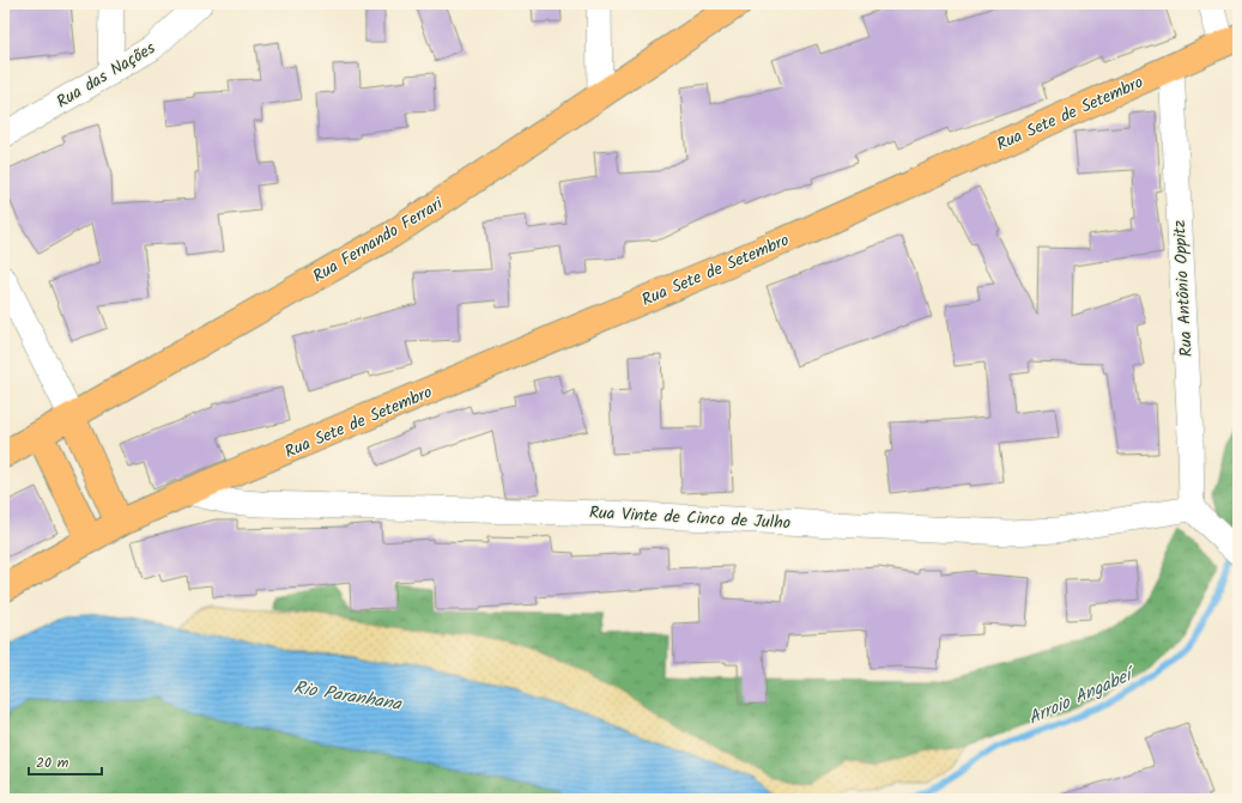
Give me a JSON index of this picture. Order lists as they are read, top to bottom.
{
  "streets": {
    "main road": ["Rua Sete de Setembro", "Rua Fernando Ferrari"],
    "street": ["Rua das Nações", "Rua Antônio Oppitz", "Rua Vinte de Cinco de Julho"]
  },
  "crossings": [
    ["Rua Sete de Setembro", "Rua Antônio Oppitz"],
    ["Rua Sete de Setembro", "Rua Vinte de Cinco de Julho"],
    ["Rua Antônio Oppitz", "Rua Vinte de Cinco de Julho"]
  ],
  "water": ["Rio Paranhana", "Arroio Angabeí"],
  "scale_bar": "20 m"
}
